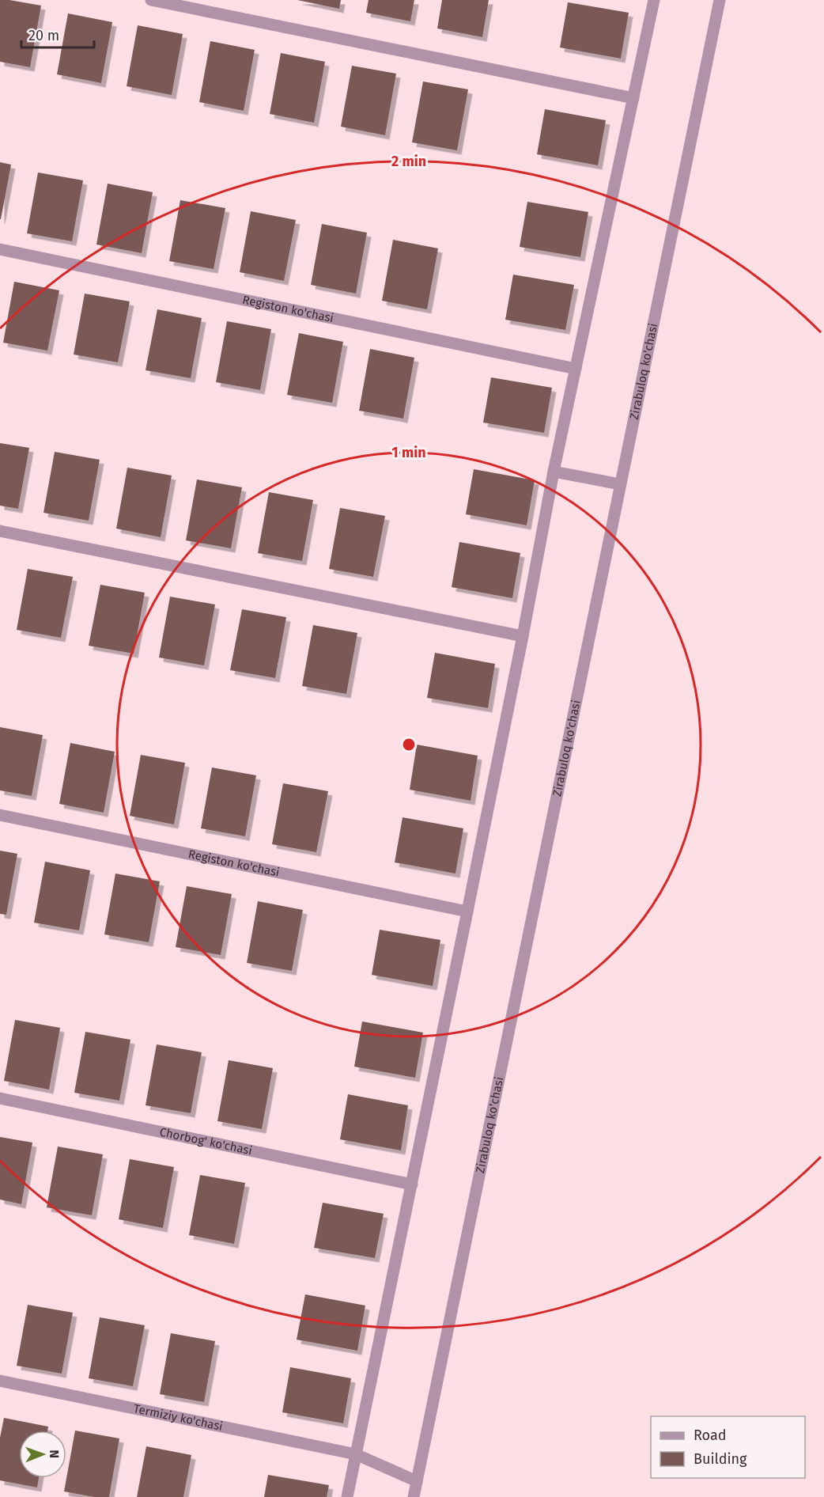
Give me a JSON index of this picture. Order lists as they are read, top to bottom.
{
  "streets": {
    "street": [
      "Registon ko'chasi",
      "Zirabuloq ko'chasi",
      "Chorbog' ko'chasi",
      "Termiziy ko'chasi"
    ]
  },
  "crossings": [
    ["Zirabuloq ko'chasi", "Termiziy ko'chasi"]
  ],
  "legend": ["Road", "Building"],
  "scale_bar": "20 m",
  "north": "right",
  "rings": ["2 min", "1 min"]
}
